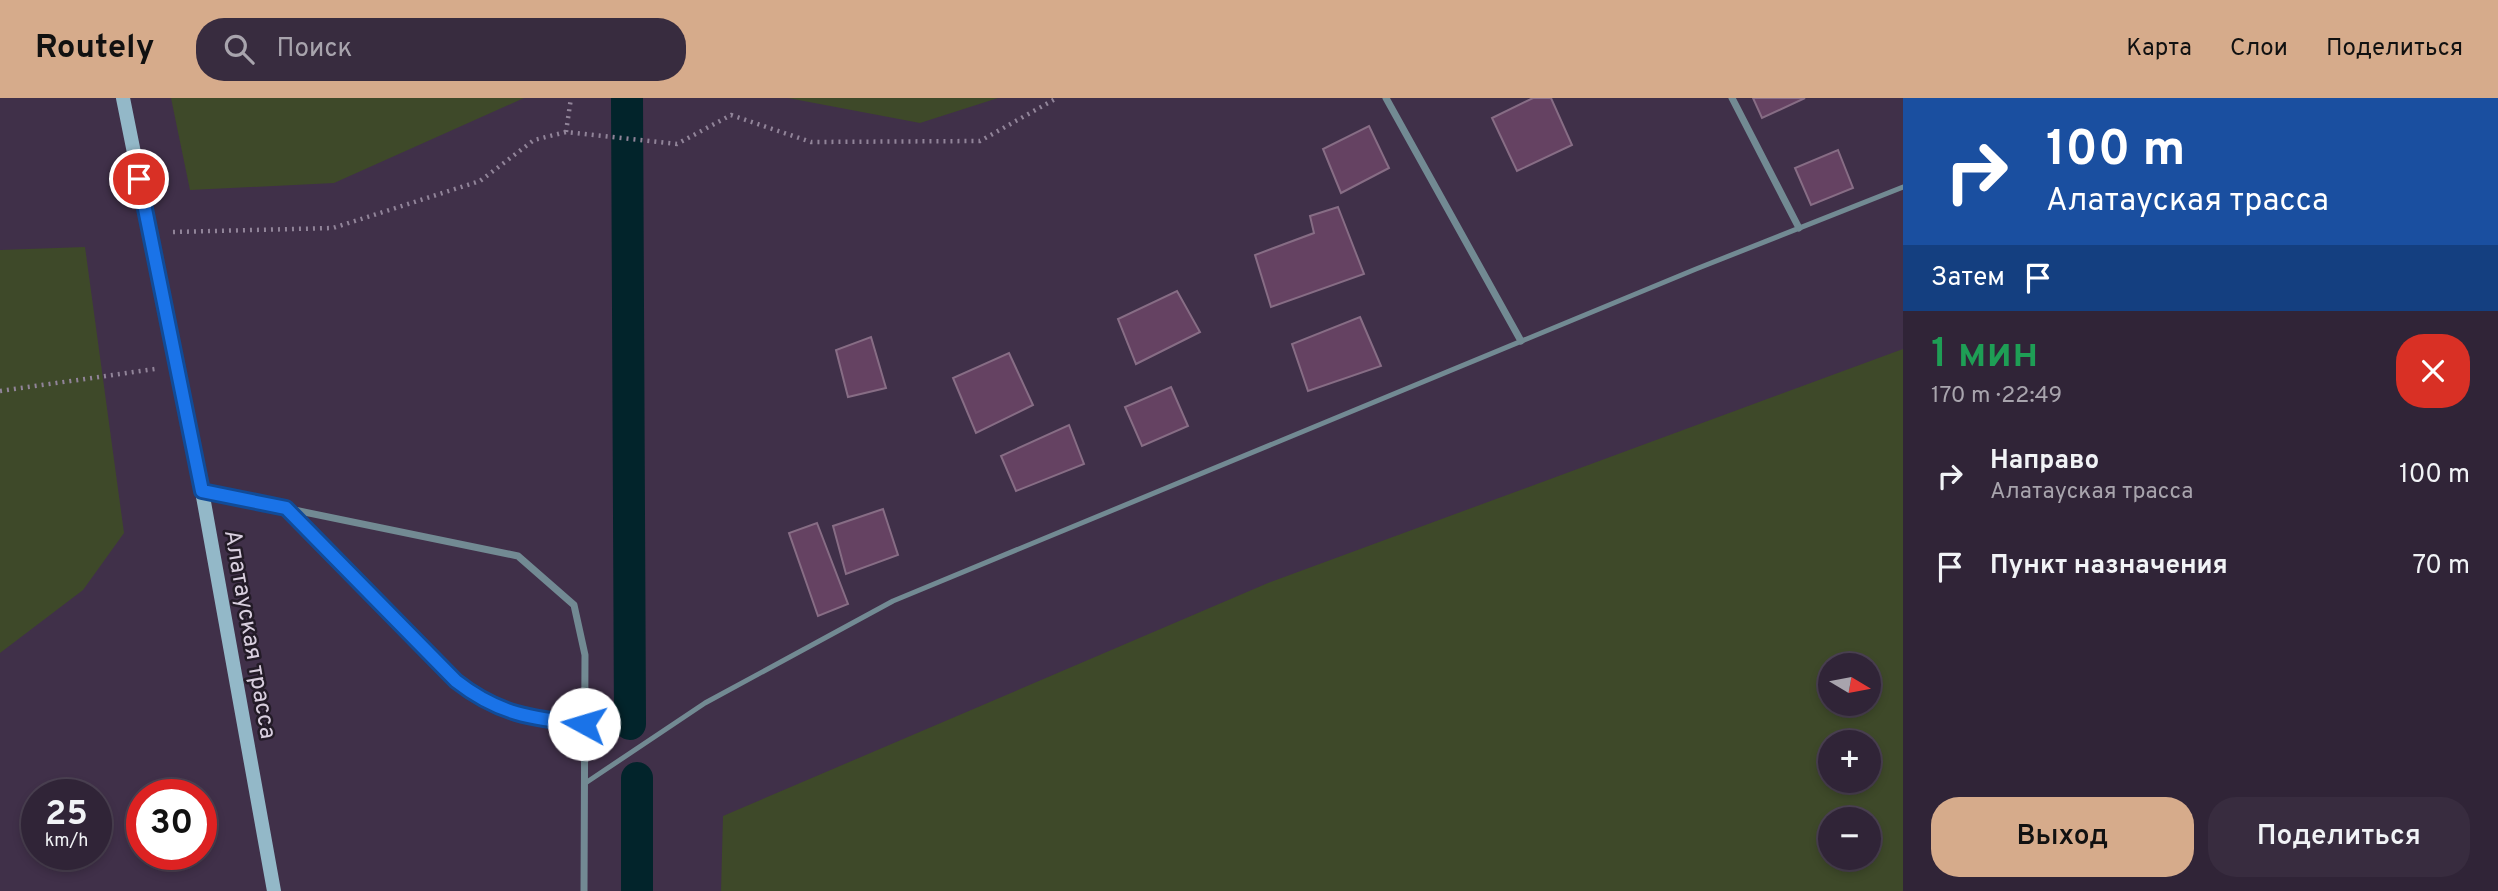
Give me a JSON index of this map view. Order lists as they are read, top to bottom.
{
  "streets": {
    "street": ["Алатауская трасса"]
  },
  "north": "right",
  "page": {
    "header": "Routely",
    "search": "Поиск",
    "nav": ["Карта", "Слои", "Поделиться"],
    "turn": ["100 m", "Алатауская трасса"],
    "then": "Затем",
    "heading": ["1 мин", "170 m · 22:49"],
    "list": [
      {
        "name": "Направо",
        "note": "Алатауская трасса",
        "value": "100 m"
      },
      {
        "name": "Пункт назначения",
        "value": "70 m"
      }
    ],
    "map_buttons": ["+", "−"],
    "speed": "25 km/h",
    "limit": "30",
    "buttons": ["Выход", "Поделиться"]
  }
}
